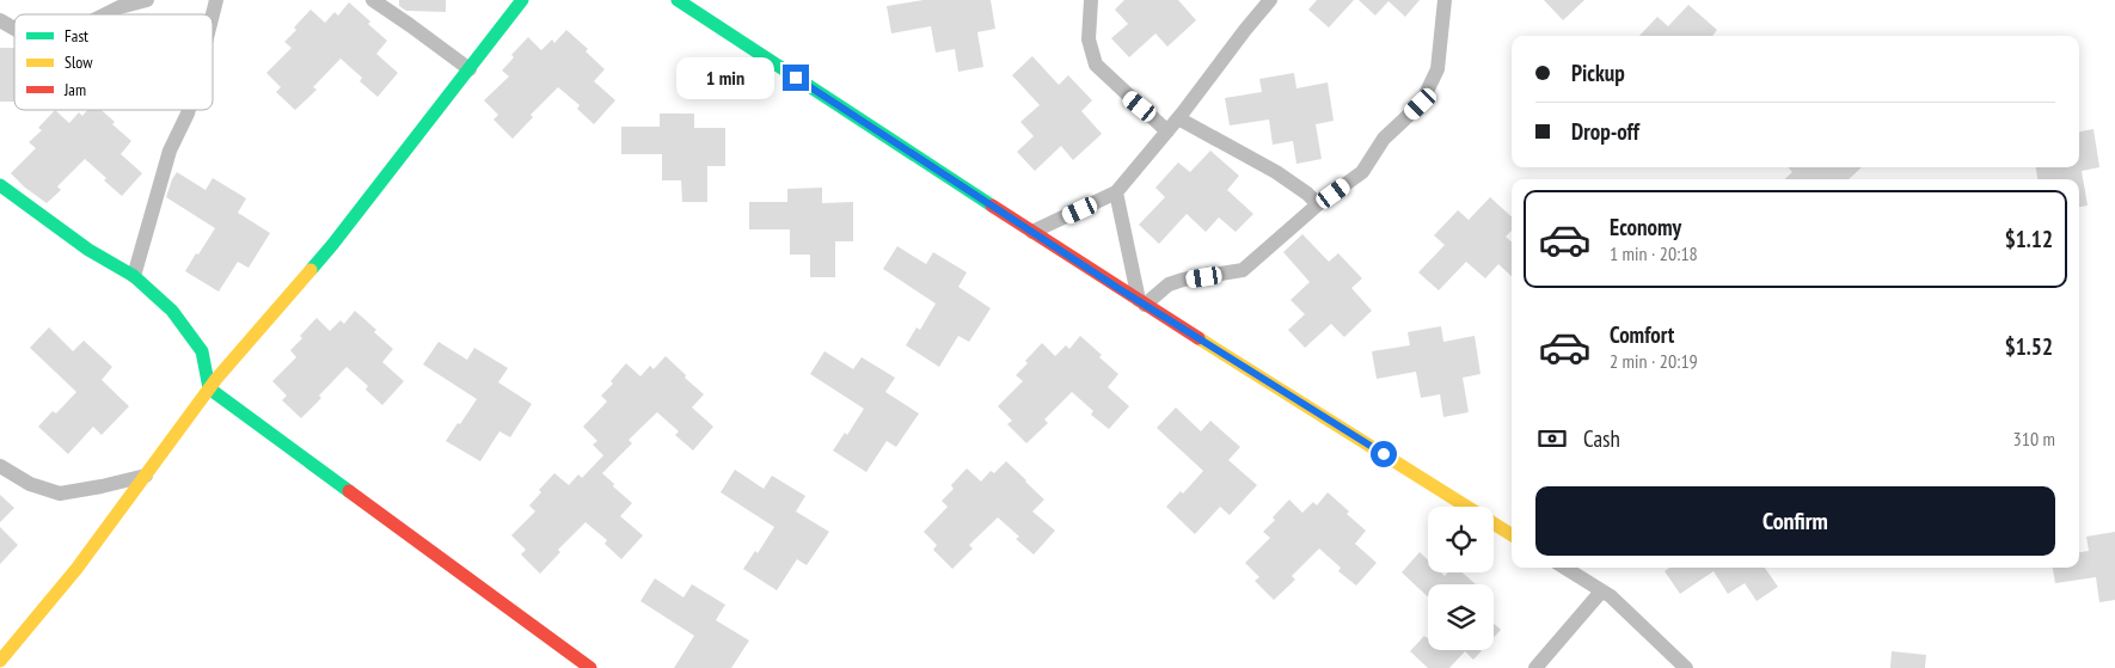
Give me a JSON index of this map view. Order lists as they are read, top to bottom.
{
  "legend": ["Fast", "Slow", "Jam"],
  "page": {
    "banner": ["Pickup", "Drop-off"],
    "bubble": "1 min",
    "list": [
      {
        "name": "Economy",
        "note": "1 min · 20:18",
        "value": "$1.12"
      },
      {
        "name": "Comfort",
        "note": "2 min · 20:19",
        "value": "$1.52"
      }
    ],
    "pay": ["Cash", "310 m"],
    "buttons": "Confirm"
  }
}
